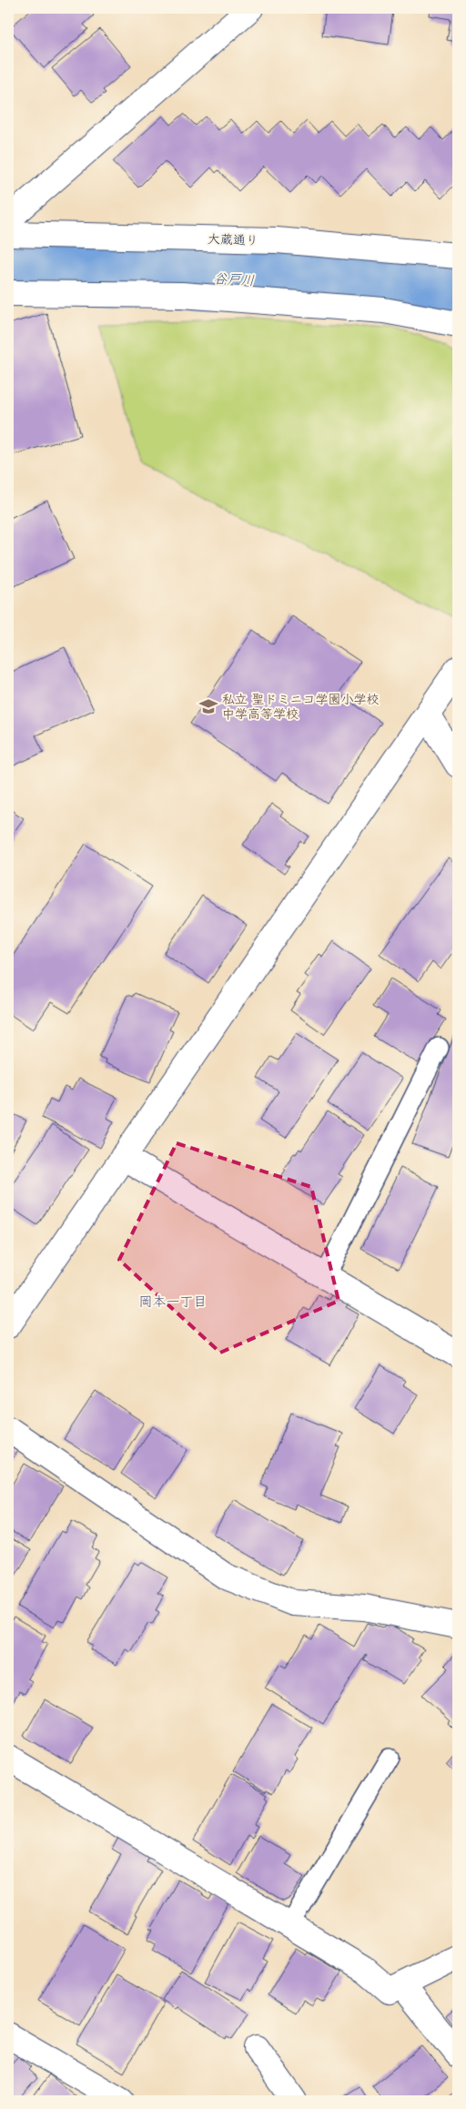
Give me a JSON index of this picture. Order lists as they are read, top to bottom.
{
  "streets": {
    "street": ["大蔵通り"]
  },
  "districts": ["岡本一丁目"],
  "water": ["谷戸川"],
  "places": {
    "school or university": ["私立 聖ドミニコ学園小学校 中学高等学校"]
  }
}
